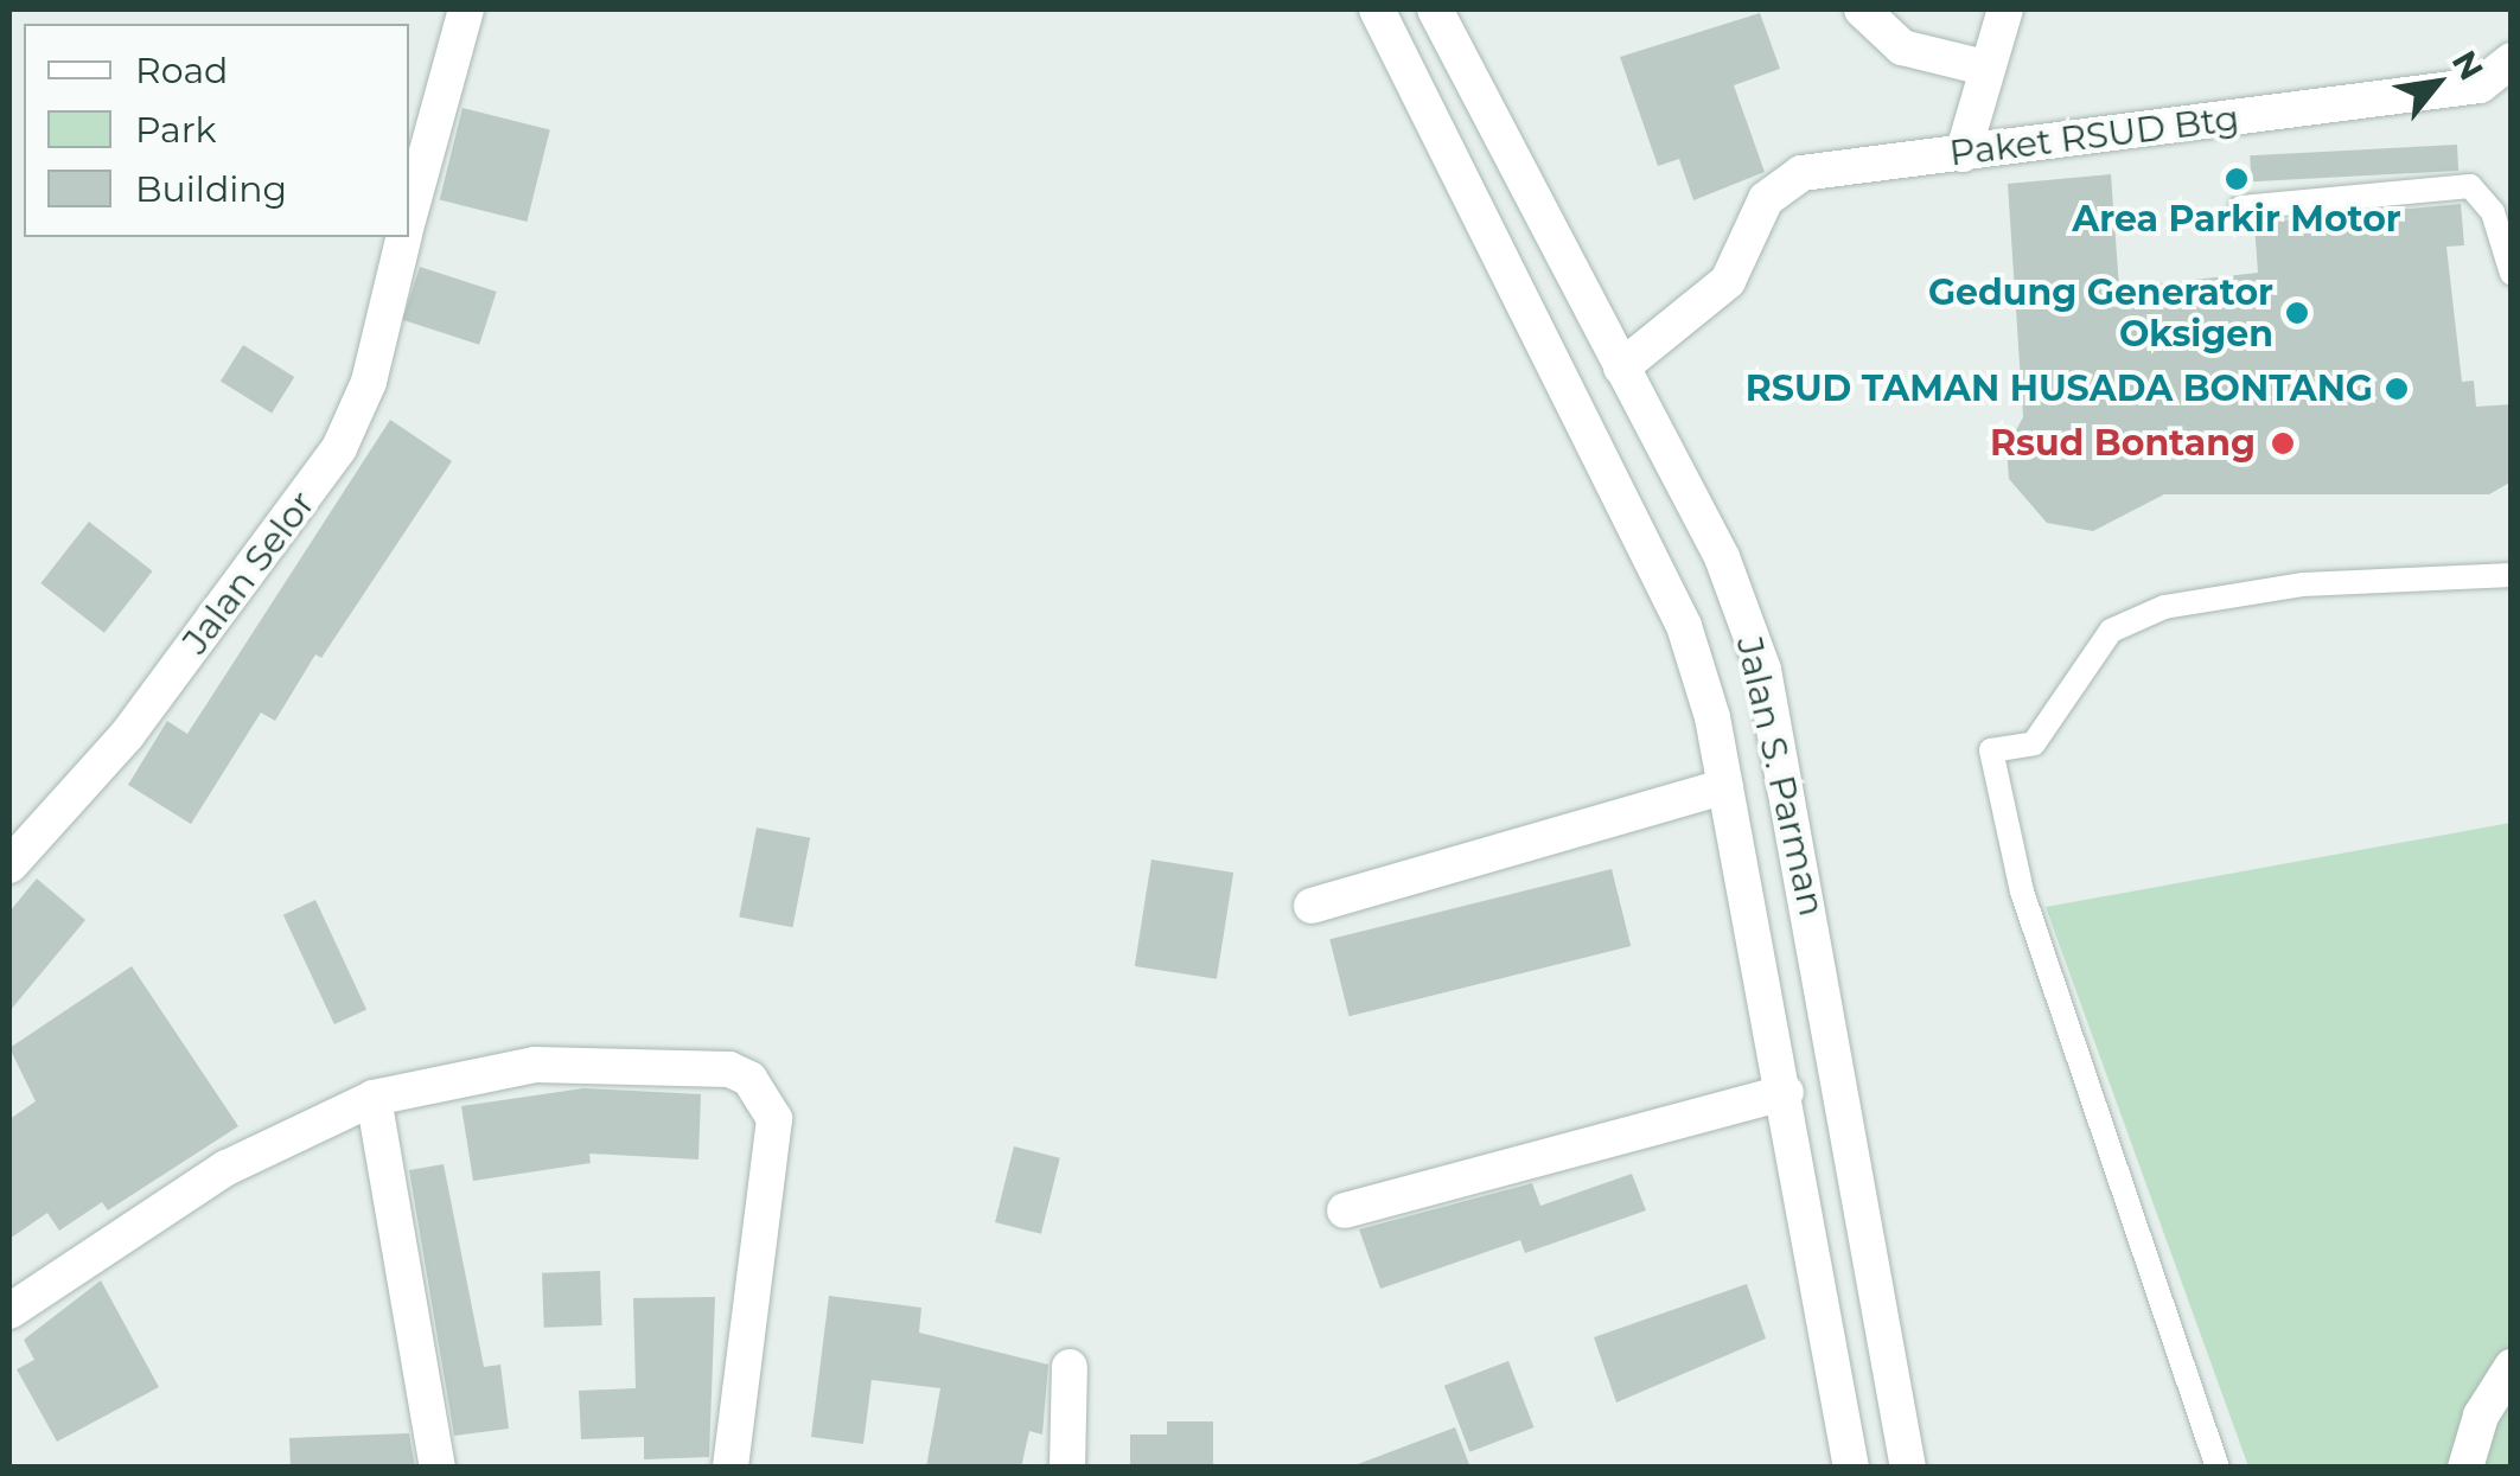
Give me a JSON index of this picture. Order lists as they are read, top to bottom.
{
  "streets": {
    "street": ["Paket RSUD Btg", "Jalan Selor", "Jalan S. Parman"]
  },
  "crossings": [
    ["Paket RSUD Btg", "Jalan S. Parman"]
  ],
  "places": [
    "Area Parkir Motor",
    "Gedung Generator Oksigen",
    "RSUD TAMAN HUSADA BONTANG",
    "Rsud Bontang"
  ],
  "legend": ["Road", "Park", "Building"],
  "north": "top right"
}
